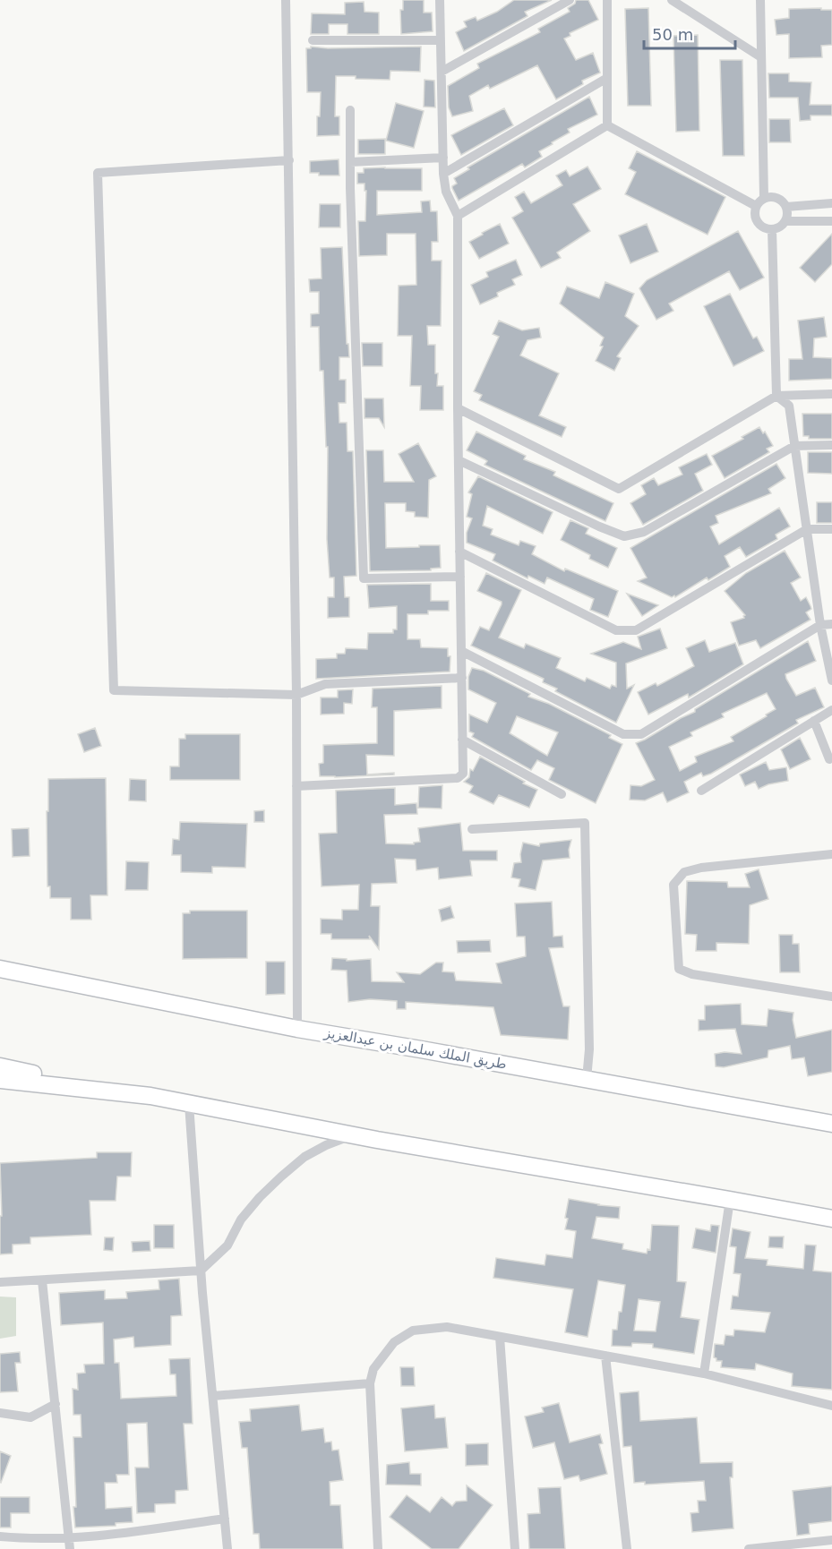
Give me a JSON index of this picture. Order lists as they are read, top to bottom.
{
  "streets": {
    "main road": ["طريق الملك سلمان بن عبدالعزيز"]
  },
  "scale_bar": "50 m"
}
